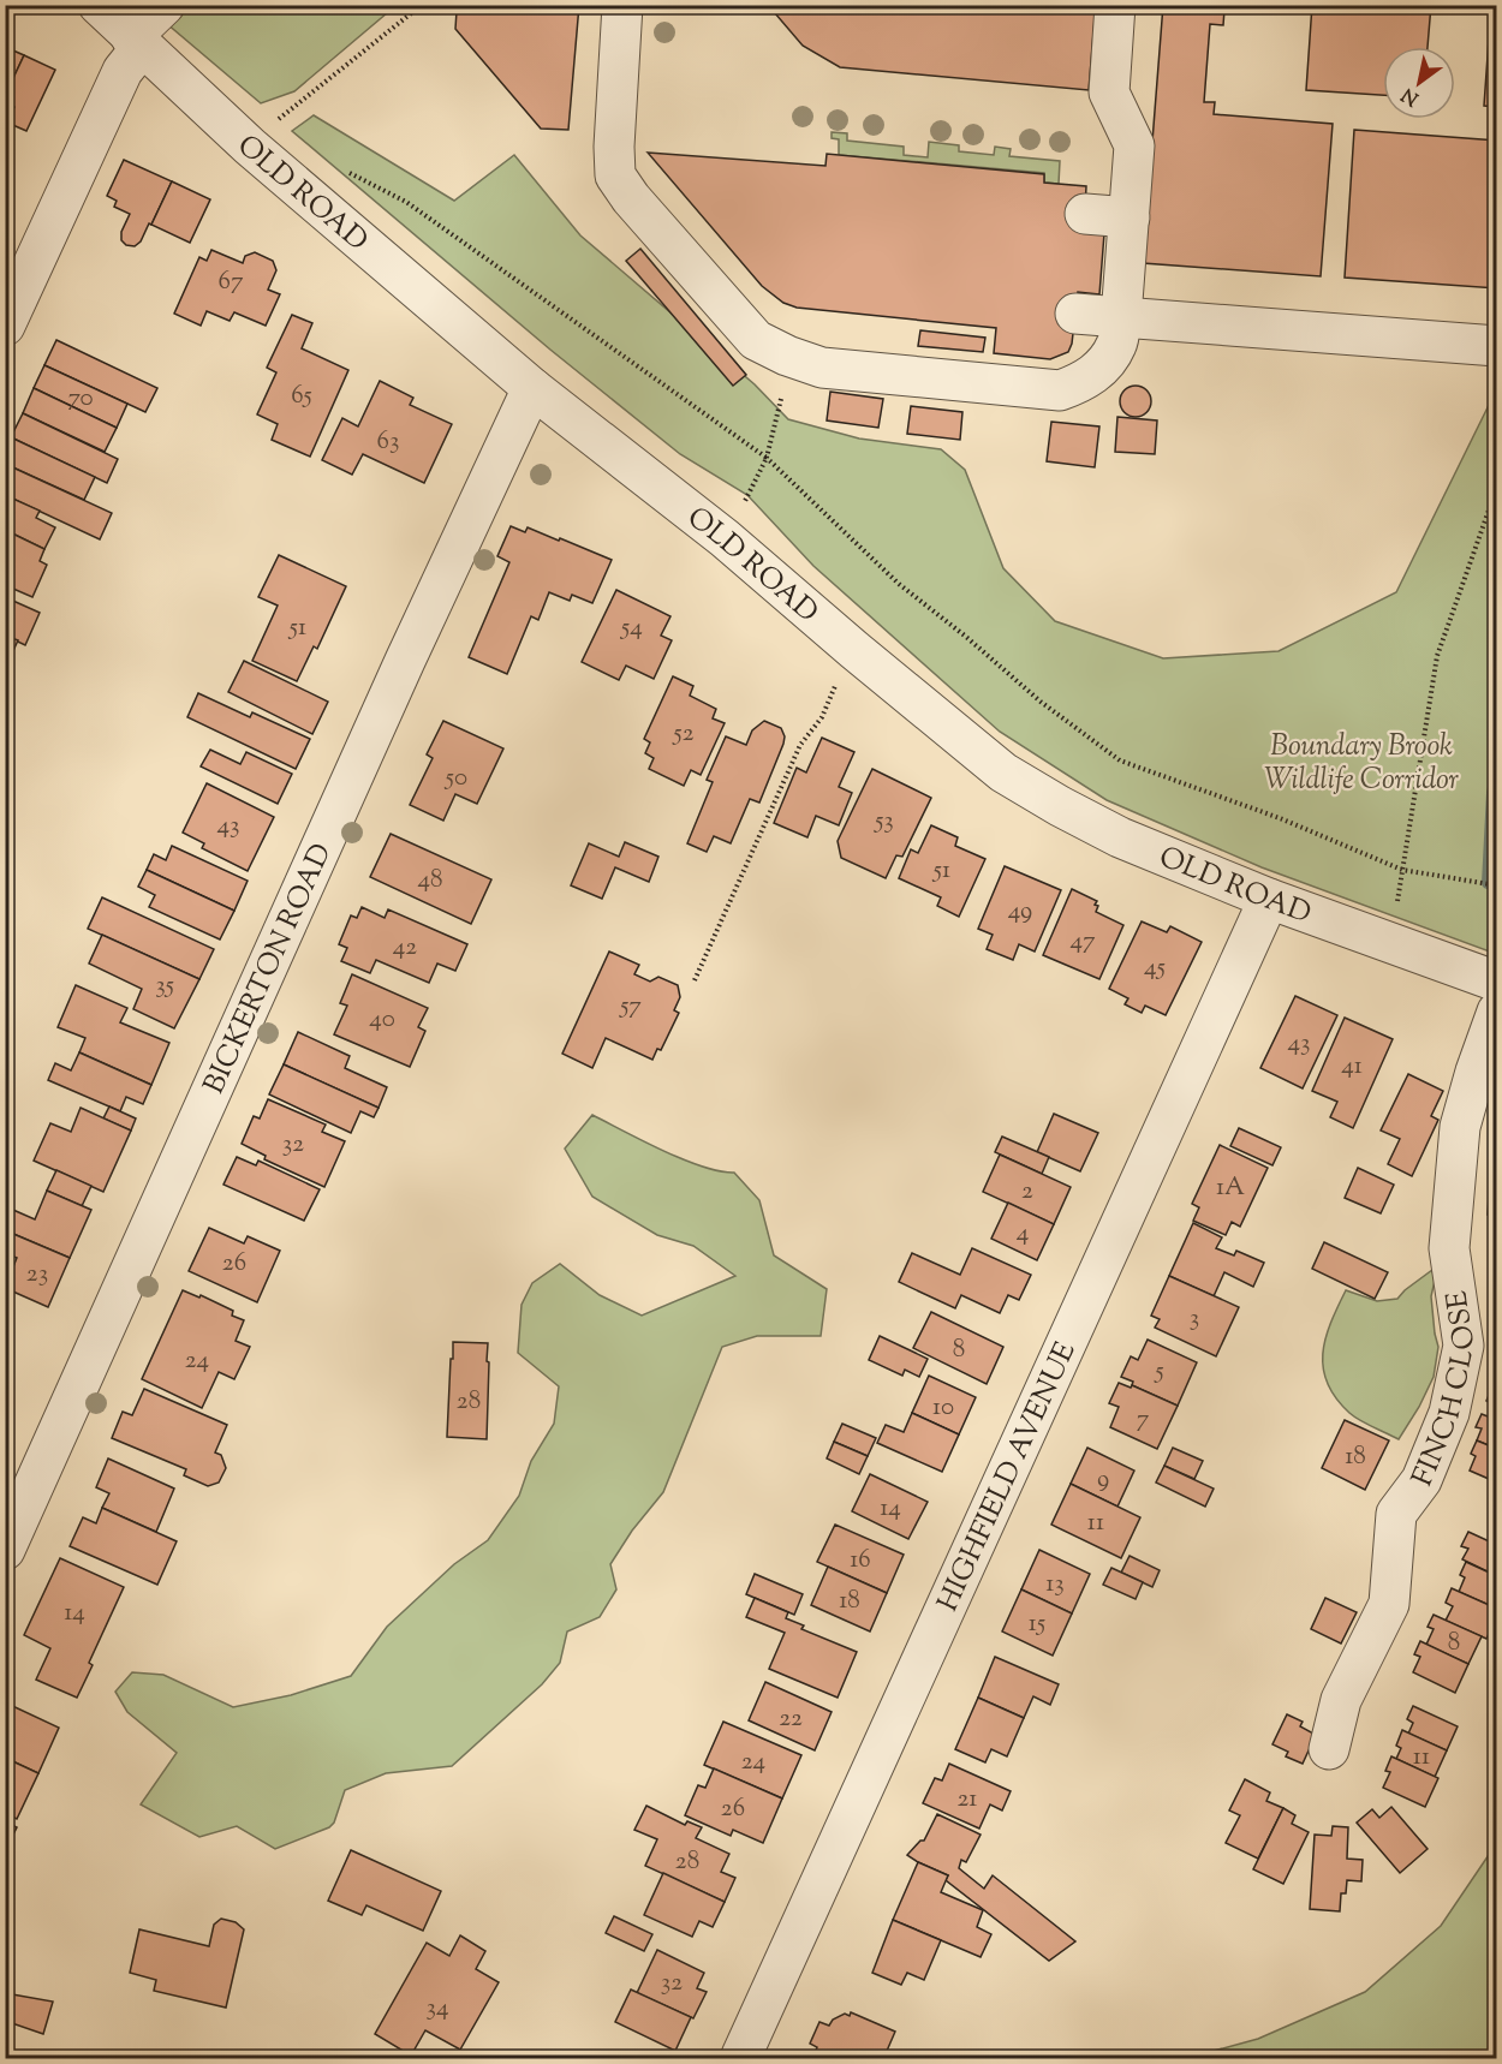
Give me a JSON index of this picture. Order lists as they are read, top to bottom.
{
  "streets": {
    "street": [
      "OLD ROAD",
      "BICKERTON ROAD",
      "FINCH CLOSE",
      "HIGHFIELD AVENUE"
    ]
  },
  "crossings": [
    ["OLD ROAD", "BICKERTON ROAD"],
    ["OLD ROAD", "HIGHFIELD AVENUE"]
  ],
  "parks": ["Boundary Brook Wildlife Corridor"],
  "house_numbers": [
    "67",
    "65",
    "70",
    "63",
    "51",
    "54",
    "52",
    "50",
    "53",
    "43",
    "51",
    "48",
    "49",
    "47",
    "42",
    "45",
    "35",
    "57",
    "40",
    "43",
    "41",
    "32",
    "1A",
    "2",
    "4",
    "26",
    "23",
    "3",
    "8",
    "24",
    "5",
    "28",
    "10",
    "7",
    "18",
    "9",
    "14",
    "11",
    "16",
    "13",
    "18",
    "14",
    "15",
    "8",
    "22",
    "11",
    "24",
    "21",
    "26",
    "28",
    "32",
    "34"
  ],
  "north": "bottom left"
}
